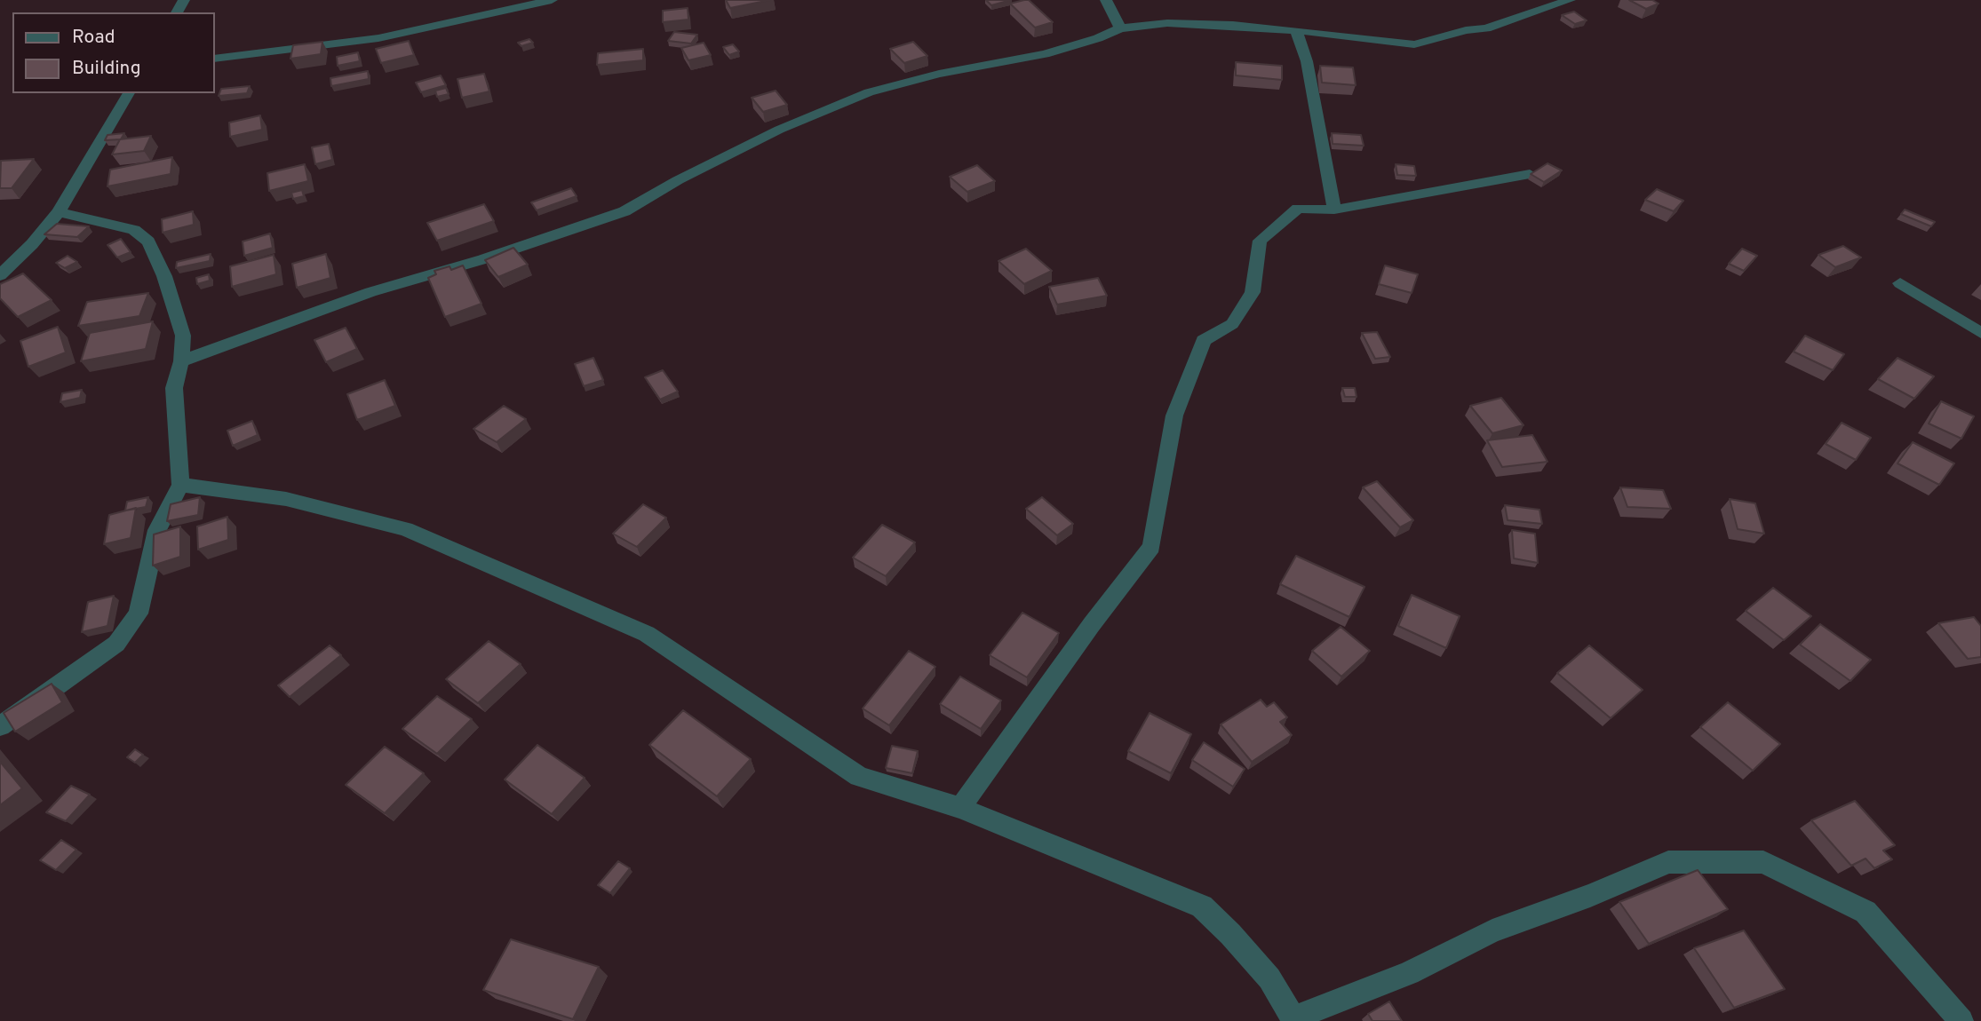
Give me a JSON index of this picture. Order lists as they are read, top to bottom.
{
  "legend": ["Road", "Building"]
}
